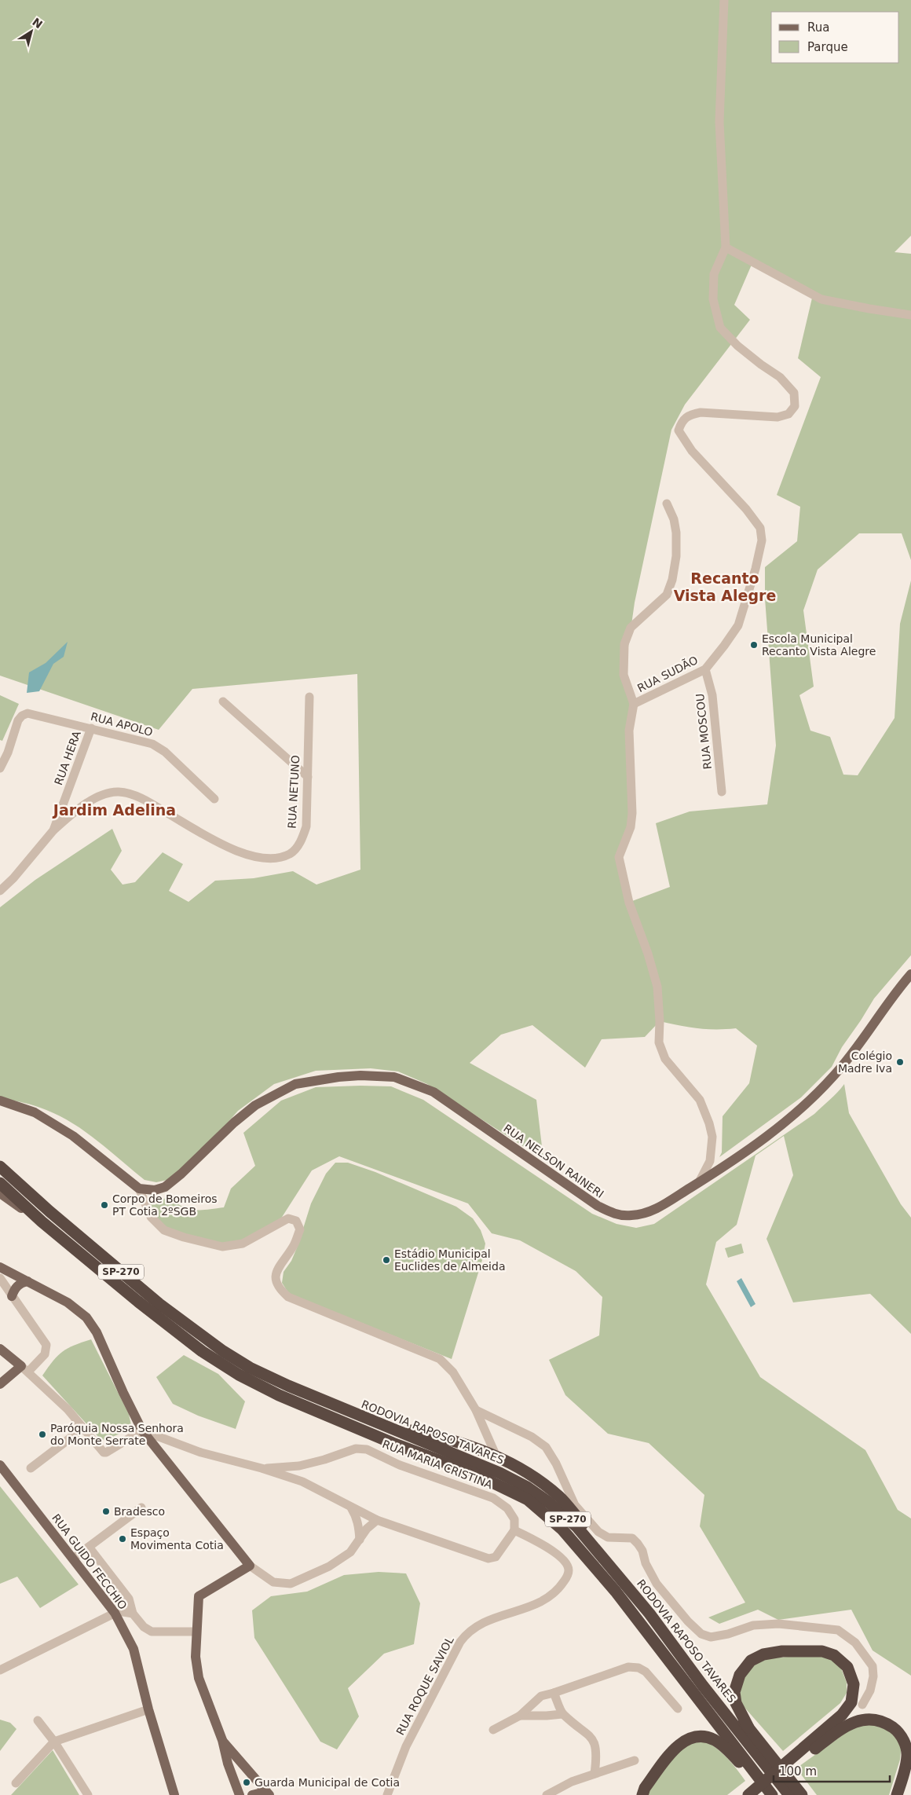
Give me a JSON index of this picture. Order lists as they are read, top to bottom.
{
  "streets": {
    "highway": ["SP-270", "RODOVIA RAPOSO TAVARES"],
    "main road": ["RUA NELSON RAINERI", "RUA GUIDO FECCHIO"],
    "street": [
      "RUA SUDÃO",
      "RUA APOLO",
      "RUA MOSCOU",
      "RUA HERA",
      "RUA NETUNO",
      "RUA MARIA CRISTINA",
      "RUA ROQUE SAVIOL"
    ]
  },
  "crossings": [
    ["RUA SUDÃO", "RUA MOSCOU"],
    ["RUA SUDÃO", "RUA NELSON RAINERI"],
    ["RUA APOLO", "RUA HERA"],
    ["RUA HERA", "RUA NETUNO"],
    ["RUA MARIA CRISTINA", "RUA ROQUE SAVIOL"]
  ],
  "districts": ["Recanto Vista Alegre", "Jardim Adelina"],
  "places": [
    "Escola Municipal Recanto Vista Alegre",
    "Colégio Madre Iva",
    "Corpo de Bomeiros PT Cotia 2ºSGB",
    "Estádio Municipal Euclides de Almeida",
    "Paróquia Nossa Senhora do Monte Serrate",
    "Bradesco",
    "Espaço Movimenta Cotia",
    "Guarda Municipal de Cotia"
  ],
  "legend": ["Rua", "Parque"],
  "scale_bar": "100 m",
  "north": "top right"
}
